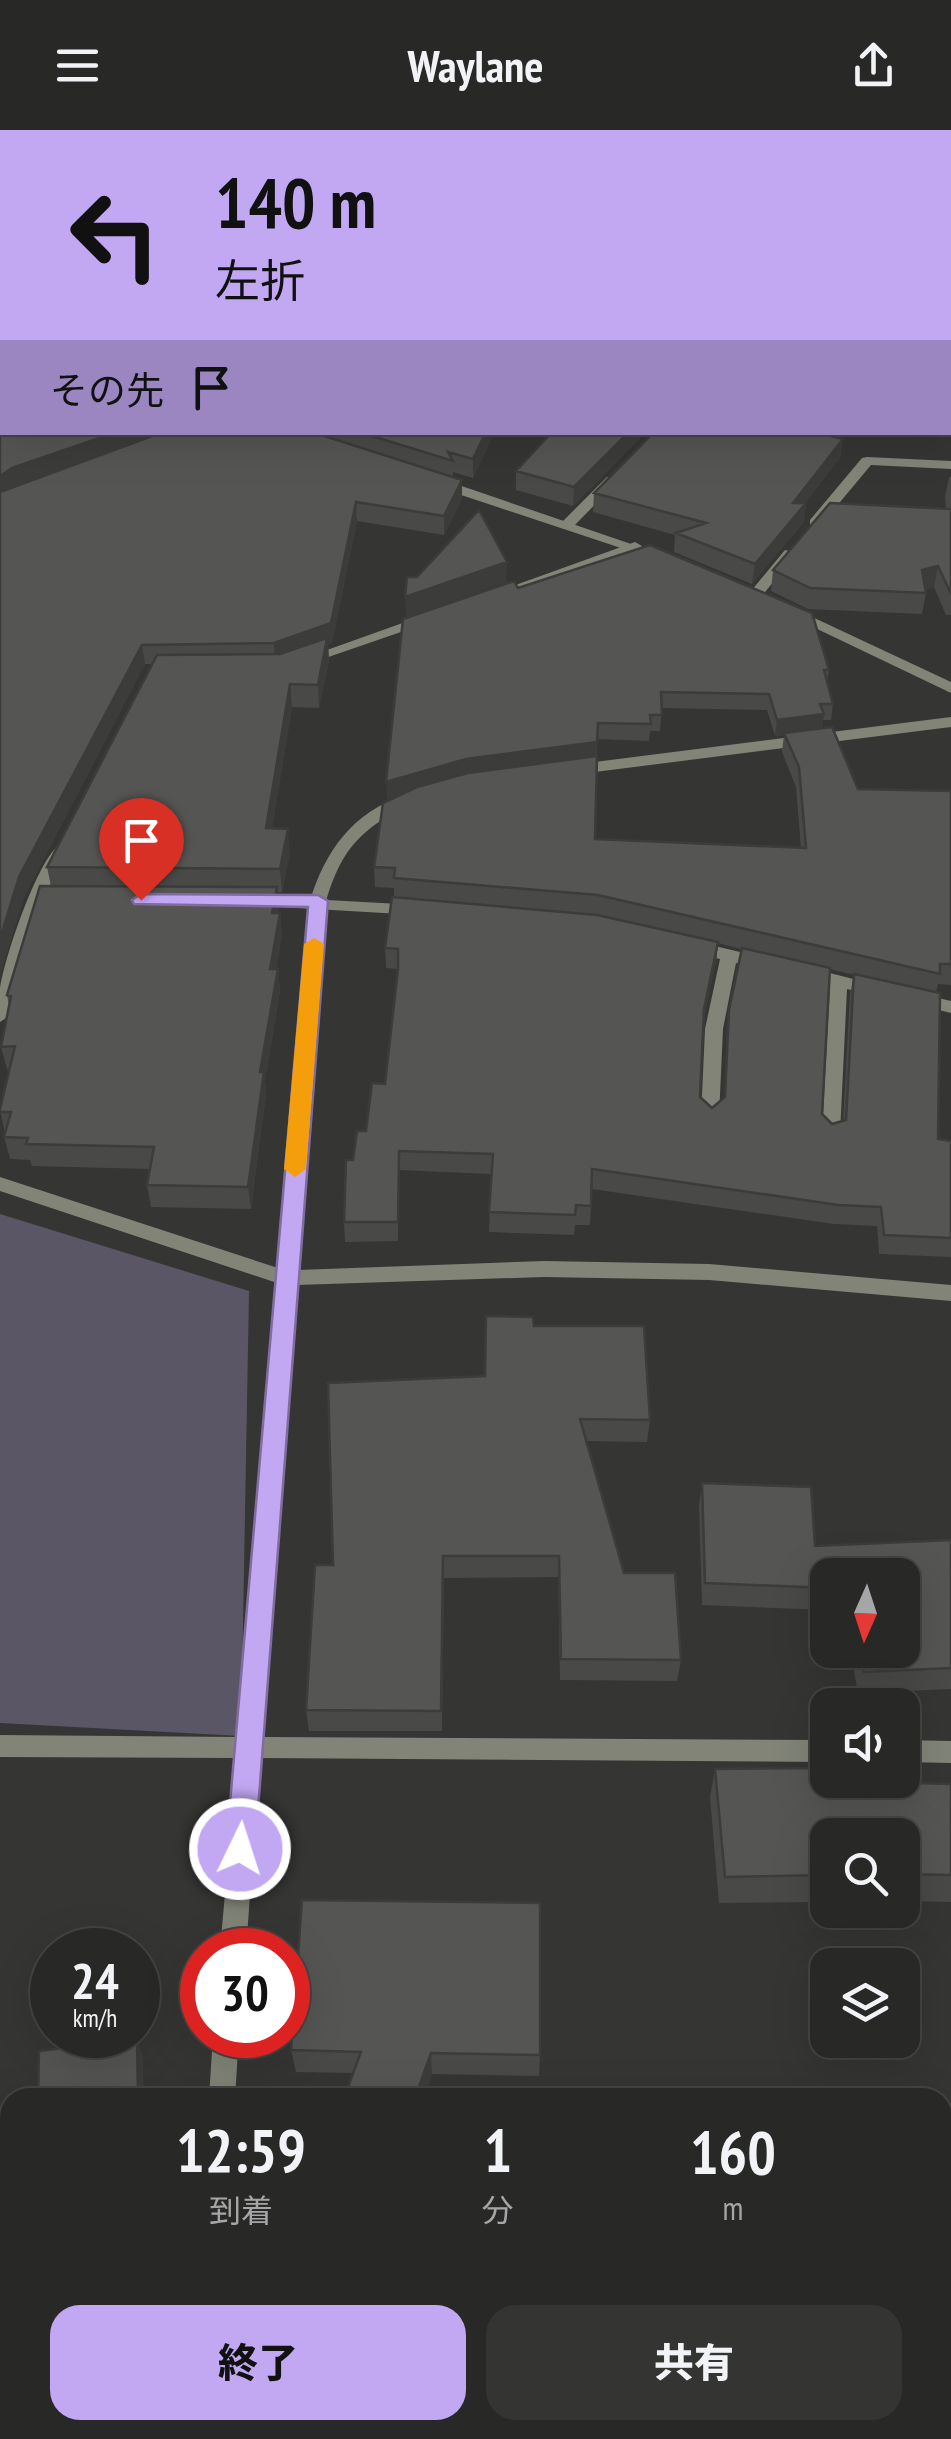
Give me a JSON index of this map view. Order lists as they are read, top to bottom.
{
  "north": "bottom",
  "page": {
    "header": "Waylane",
    "turn": ["140 m", "左折"],
    "then": "その先",
    "speed": "24 km/h",
    "limit": "30",
    "eta": [
      "12:59",
      "到着",
      "1",
      "分",
      "160",
      "m"
    ],
    "buttons": ["終了", "共有"]
  }
}
